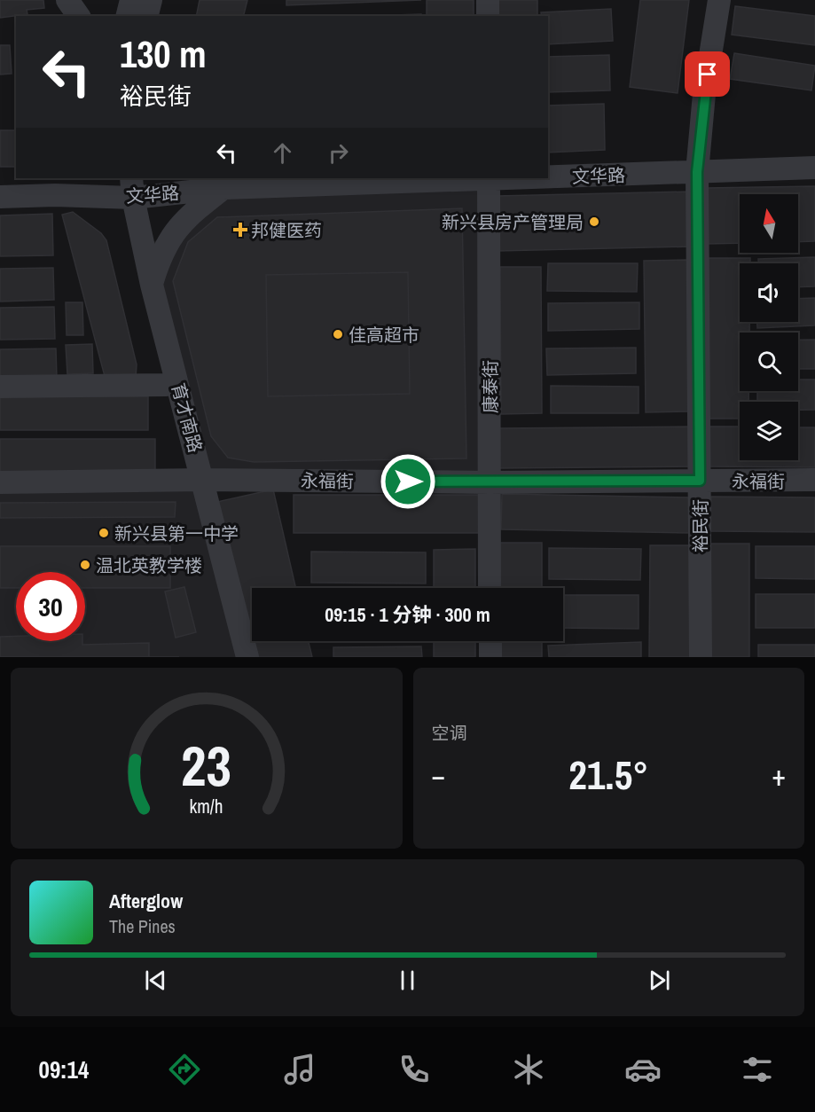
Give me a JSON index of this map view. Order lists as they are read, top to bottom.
{
  "streets": {
    "street": [
      "文华路",
      "康泰街",
      "育才南路",
      "永福街",
      "裕民街"
    ]
  },
  "crossings": [
    ["文华路", "康泰街"],
    ["文华路", "育才南路"],
    ["文华路", "裕民街"],
    ["康泰街", "永福街"],
    ["育才南路", "永福街"],
    ["永福街", "裕民街"]
  ],
  "places": {
    "other": [
      "新兴县房产管理局",
      "佳高超市",
      "新兴县第一中学",
      "温北英教学楼"
    ],
    "health": ["邦健医药"]
  },
  "north": "top",
  "page": {
    "turn": ["130 m", "裕民街"],
    "limit": "30",
    "trip": "09:15 · 1 分钟 · 300 m",
    "tile": "空调",
    "heat": ["−", "21.5°", "+"],
    "song": ["Afterglow", "The Pines"],
    "tabs": "09:14",
    "gauge": ["23", "km/h"]
  }
}
